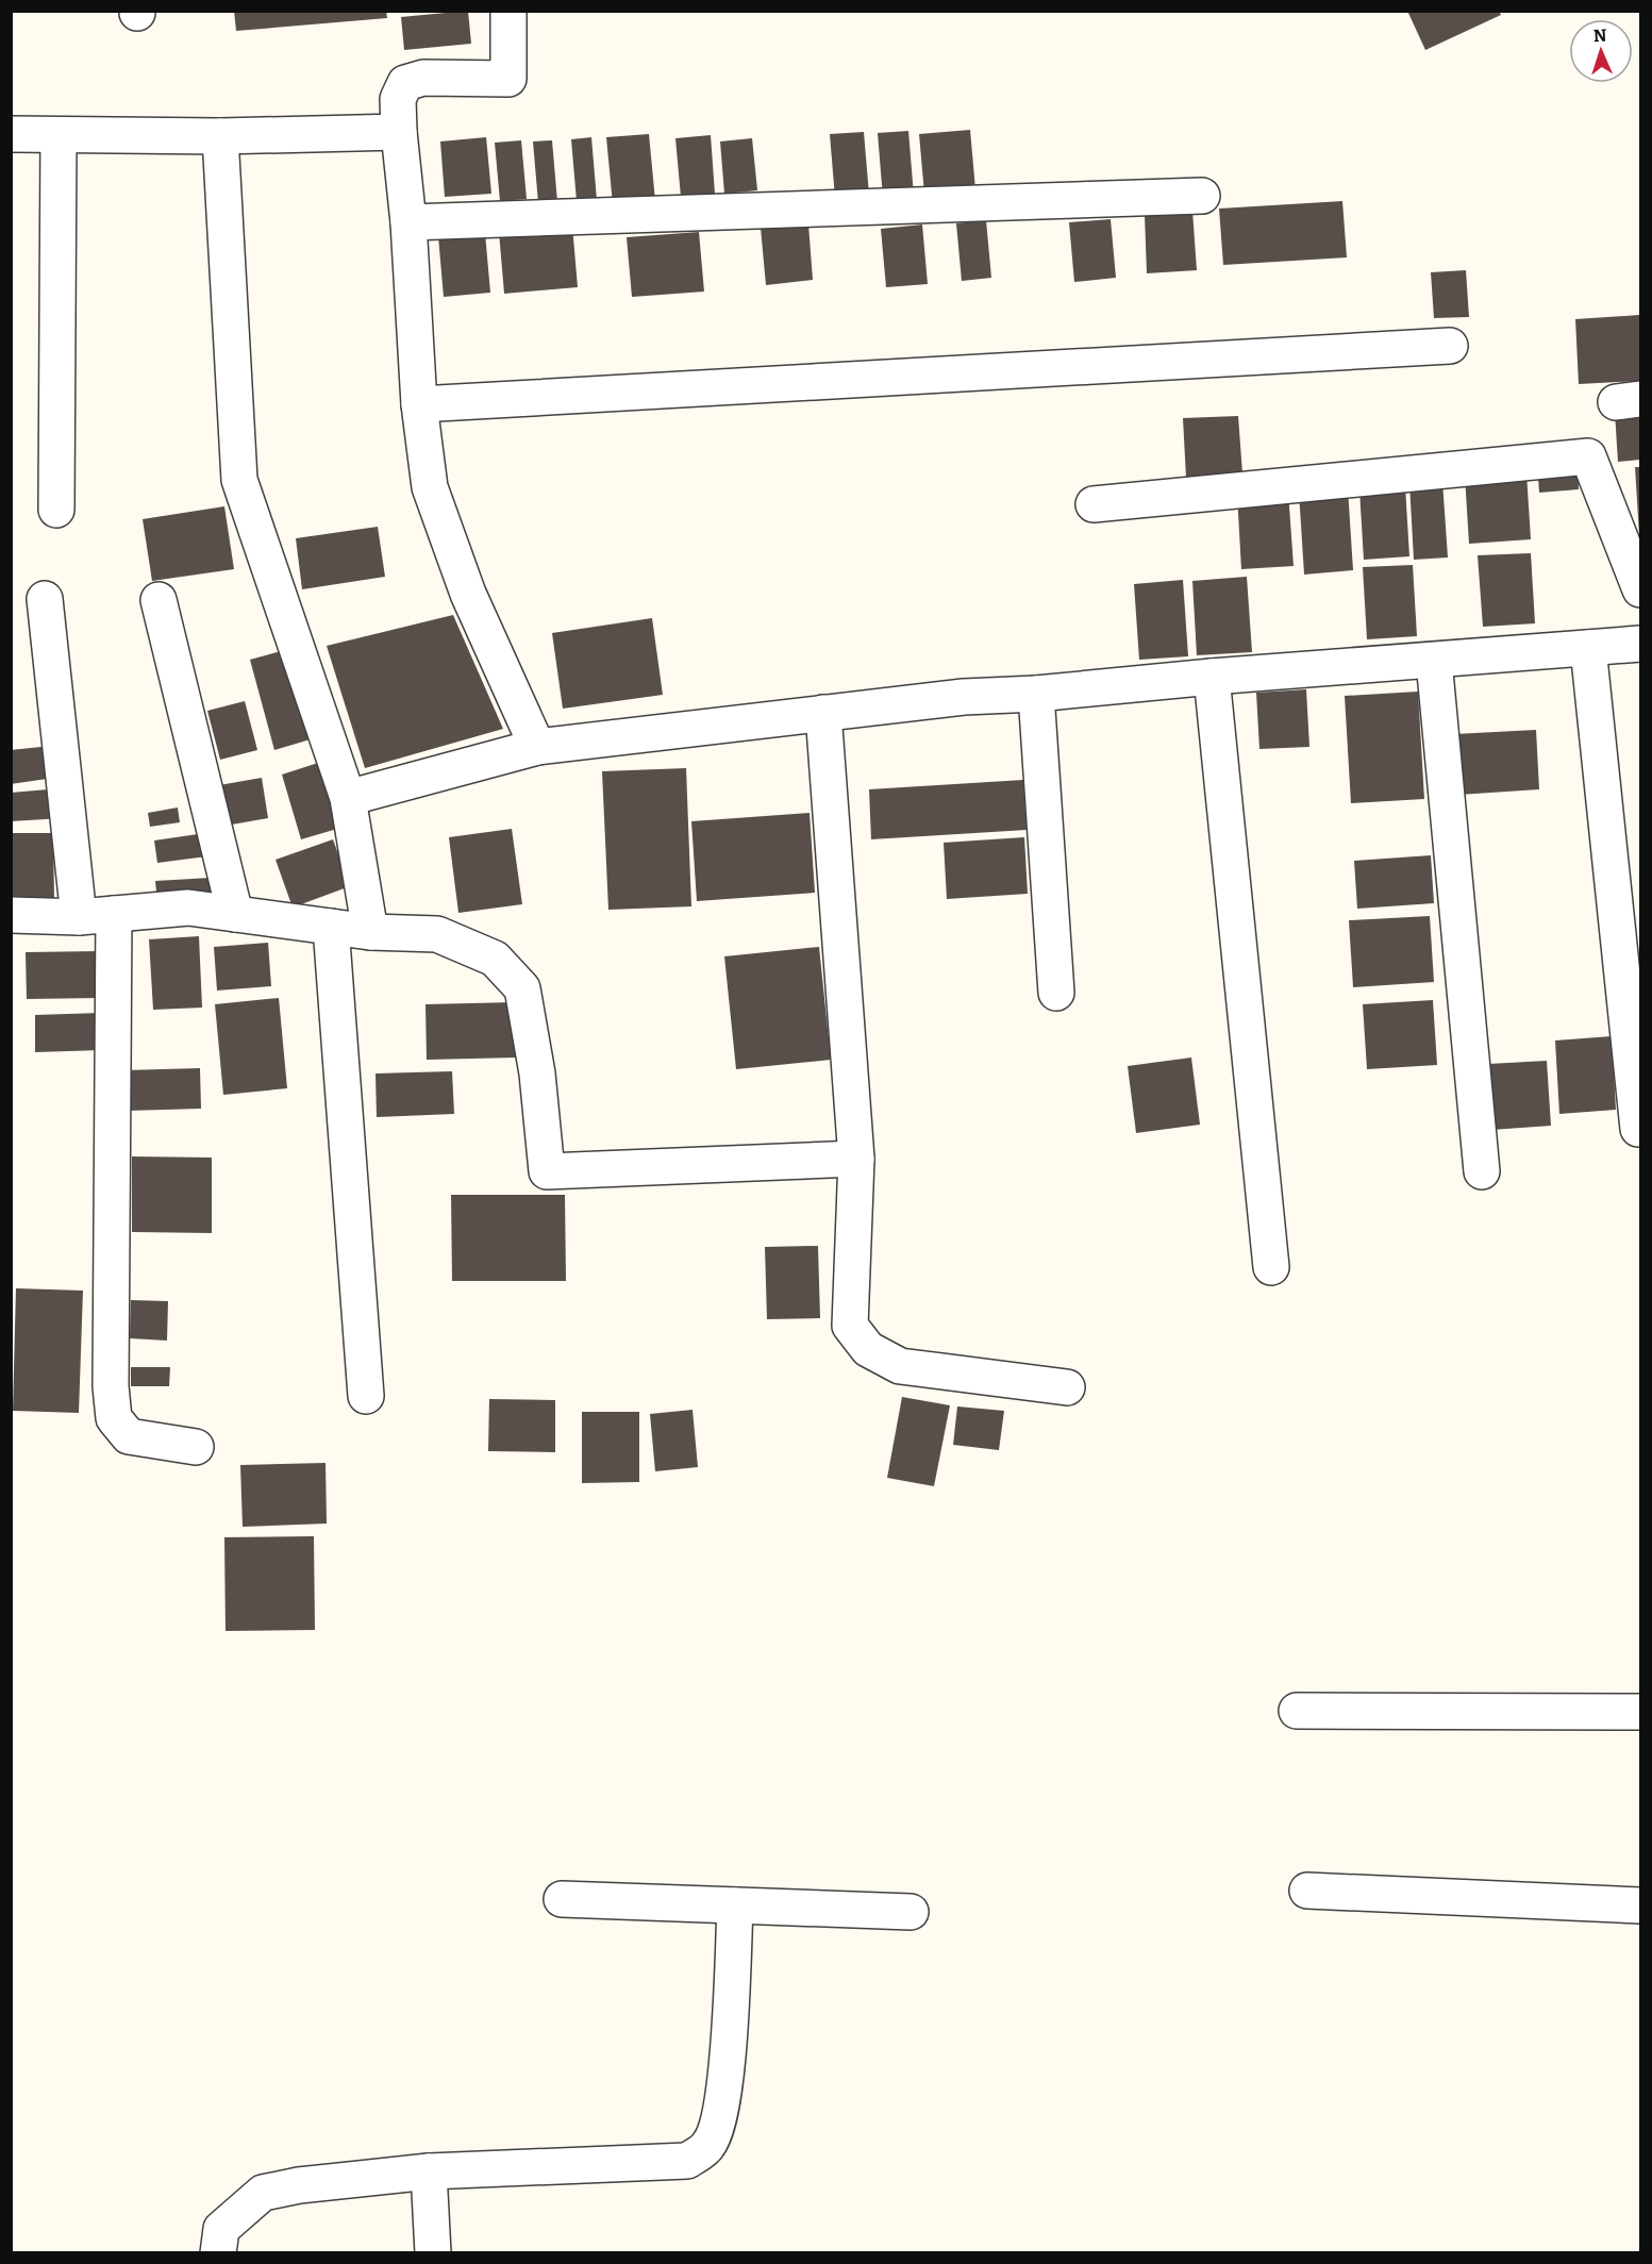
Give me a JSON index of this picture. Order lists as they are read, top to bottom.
{
  "north": "top"
}
